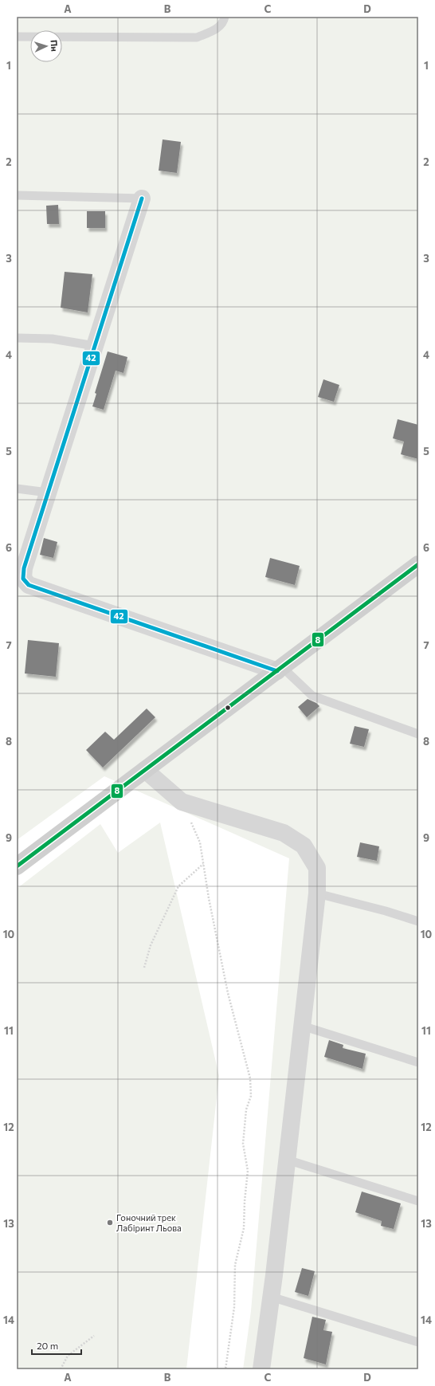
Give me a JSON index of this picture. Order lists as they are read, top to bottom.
{
  "places": ["Гоночний трек Лабіринт Льова"],
  "lines": ["transit line 42", "transit line 8"],
  "scale_bar": "20 m",
  "north": "right",
  "grid": {
    "columns": [
      "A",
      "B",
      "C",
      "D"
    ],
    "rows": [
      "1",
      "2",
      "3",
      "4",
      "5",
      "6",
      "7",
      "8",
      "9",
      "10",
      "11",
      "12",
      "13",
      "14"
    ]
  }
}
